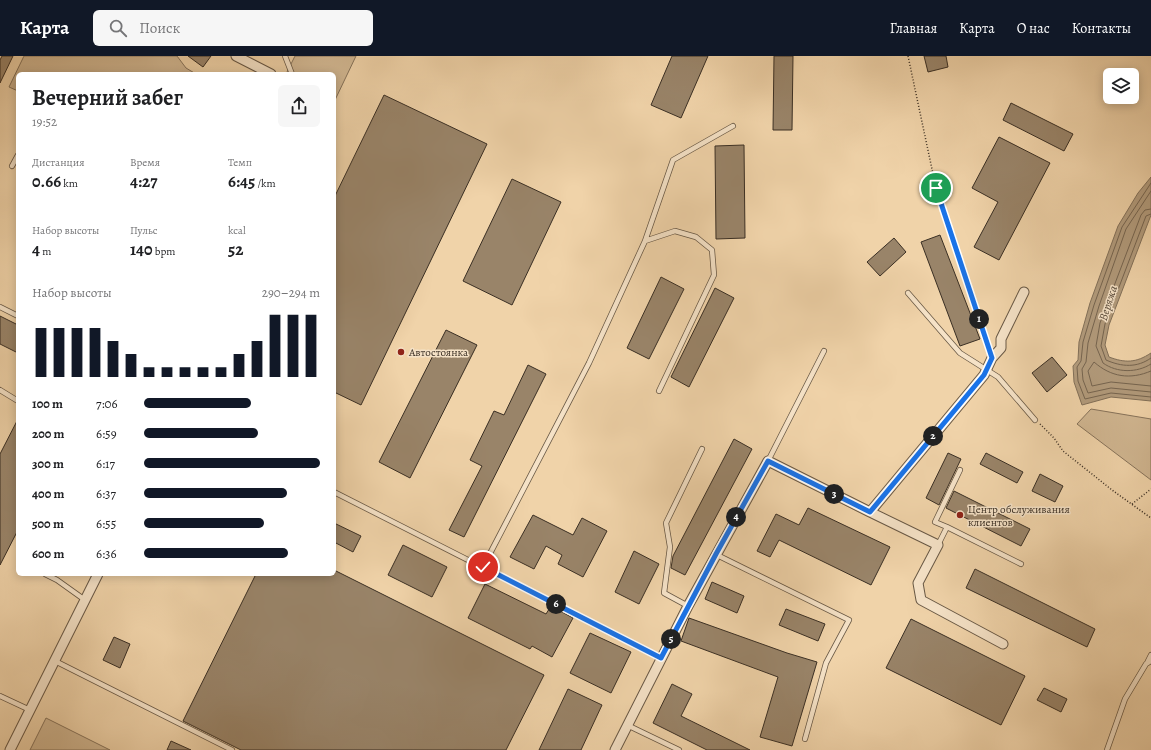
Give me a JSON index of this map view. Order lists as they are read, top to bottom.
{
  "water": ["Веряжа"],
  "places": ["Автостоянка", "Центр обслуживания клиентов"],
  "page": {
    "header": "Карта",
    "search": "Поиск",
    "nav": [
      "Главная",
      "Карта",
      "О нас",
      "Контакты"
    ],
    "heading": ["Вечерний забег", "19:52"],
    "stats": [
      ["Дистанция", "0.66 km"],
      ["Время", "4:27"],
      ["Темп", "6:45 /km"],
      ["Набор высоты", "4 m"],
      ["Пульс", "140 bpm"],
      ["kcal", "52"]
    ],
    "chart": ["Набор высоты", "290–294 m"],
    "pins": [
      "1",
      "2",
      "3",
      "4",
      "6",
      "5"
    ],
    "list": [
      {
        "name": "100 m",
        "note": "7:06"
      },
      {
        "name": "200 m",
        "note": "6:59"
      },
      {
        "name": "300 m",
        "note": "6:17"
      },
      {
        "name": "400 m",
        "note": "6:37"
      },
      {
        "name": "500 m",
        "note": "6:55"
      },
      {
        "name": "600 m",
        "note": "6:36"
      }
    ]
  }
}
